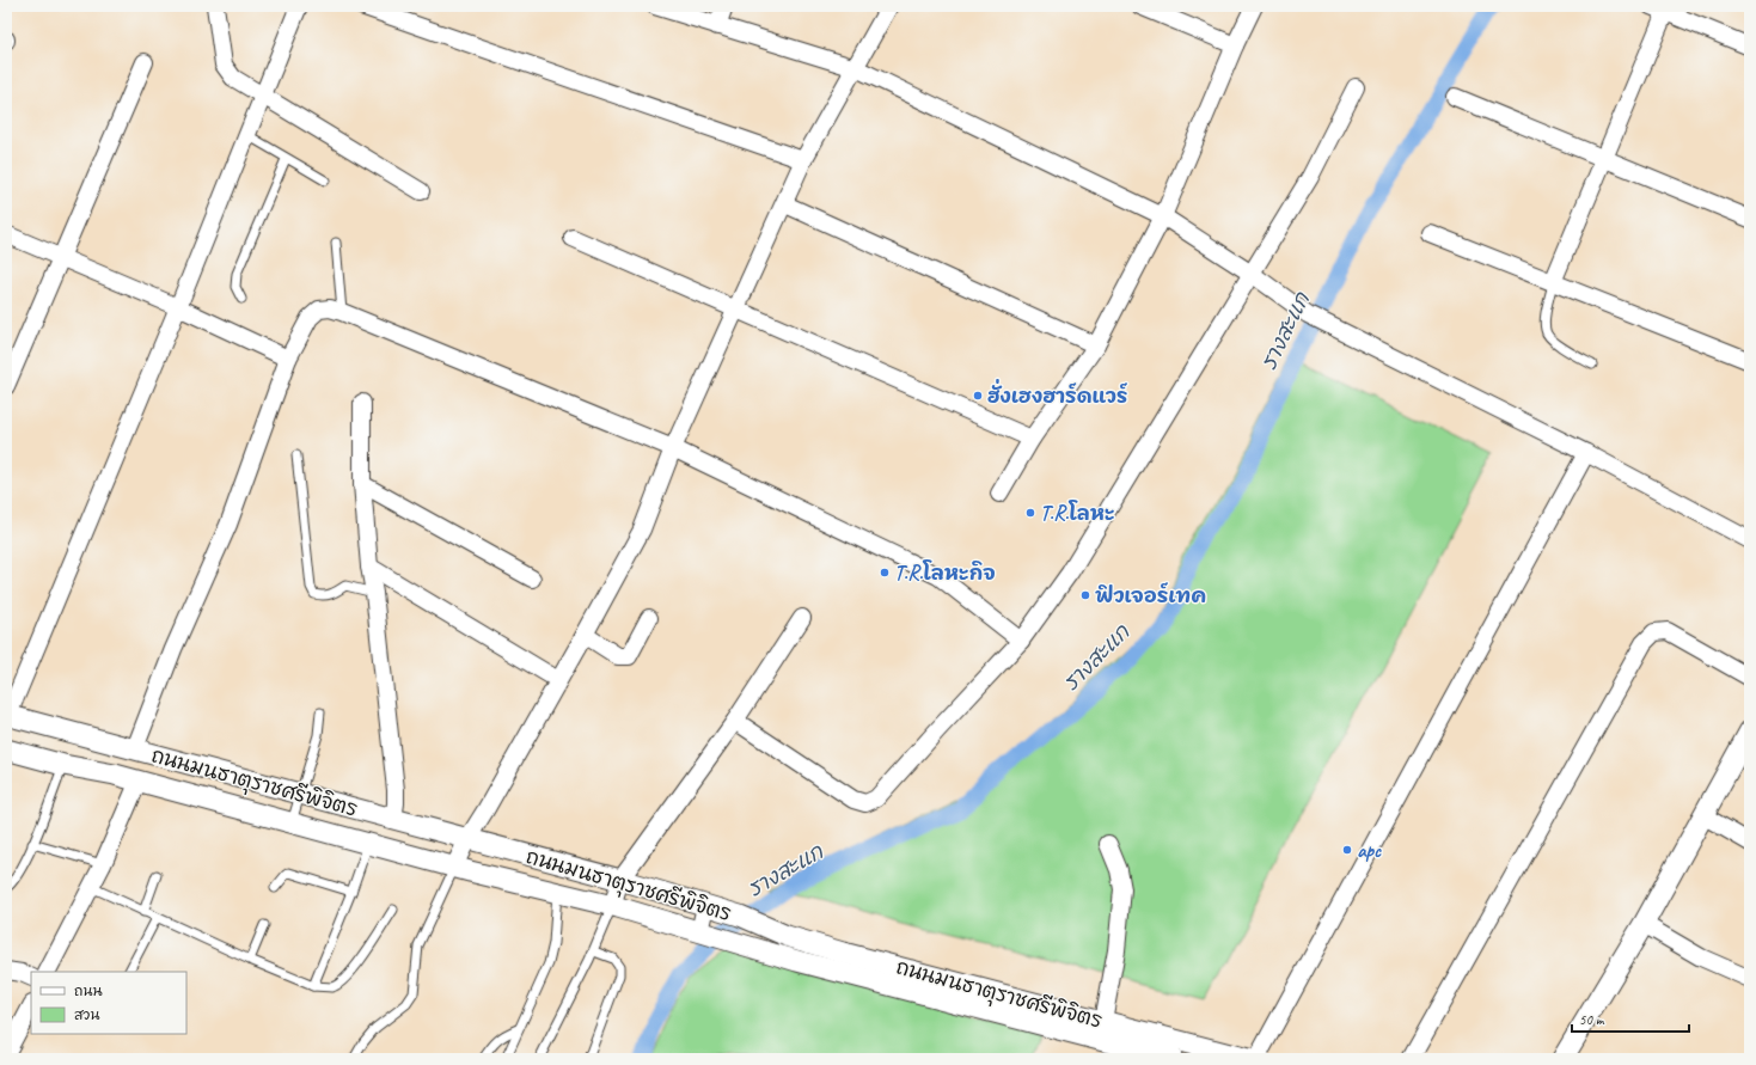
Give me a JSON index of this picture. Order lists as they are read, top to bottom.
{
  "streets": {
    "street": ["ถนนมนธาตุราชศรีพิจิตร"]
  },
  "water": ["รางสะแก"],
  "places": [
    "ฮั่งเฮงฮาร์ดแวร์",
    "T.R.โลหะ",
    "T.R.โลหะกิจ",
    "ฟิวเจอร์เทค",
    "apc"
  ],
  "legend": ["ถนน", "สวน"],
  "scale_bar": "50 m"
}
